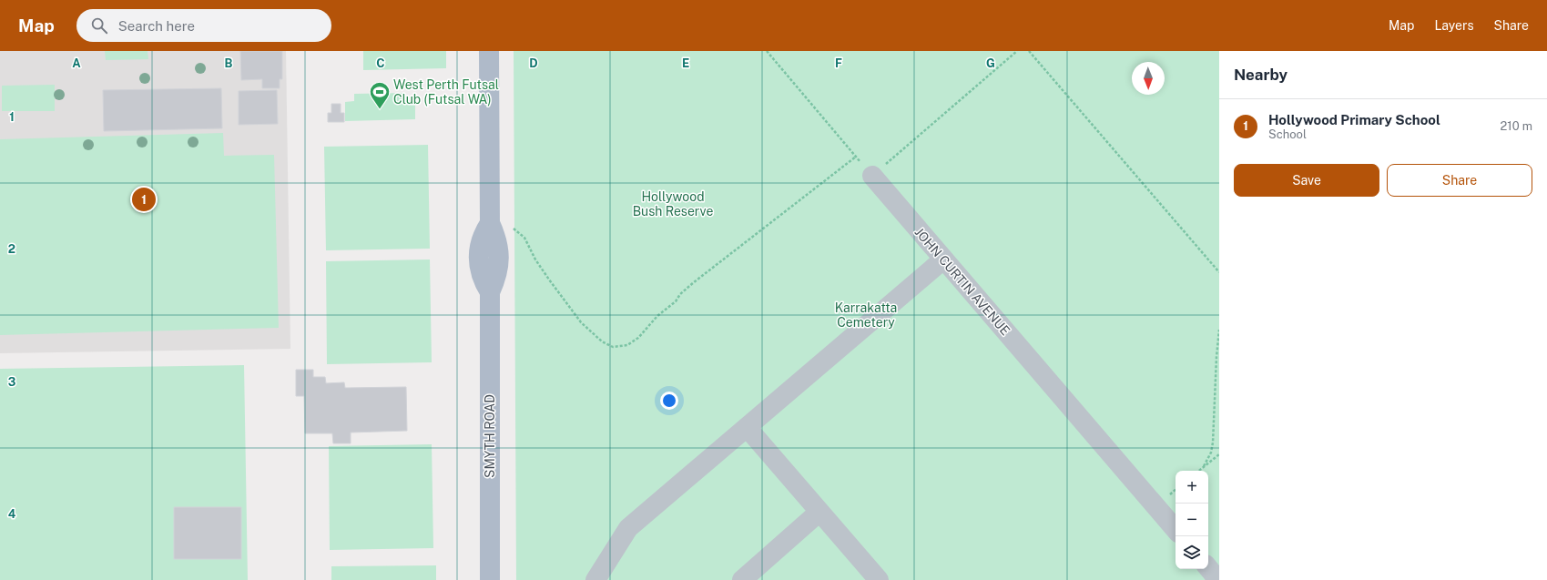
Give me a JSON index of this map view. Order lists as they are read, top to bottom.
{
  "streets": {
    "main road": ["SMYTH ROAD"],
    "lane": ["JOHN CURTIN AVENUE"]
  },
  "parks": ["Hollywood Bush Reserve", "Karrakatta Cemetery"],
  "places": {
    "sports": ["West Perth Futsal Club (Futsal WA)"]
  },
  "north": "bottom",
  "page": {
    "header": "Map",
    "search": "Search here",
    "nav": ["Map", "Layers", "Share"],
    "heading": "Nearby",
    "list": [
      {
        "mark": "1",
        "name": "Hollywood Primary School",
        "note": "School",
        "value": "210 m"
      }
    ],
    "buttons": ["Save", "Share"],
    "pins": "1",
    "map_buttons": ["+", "−"]
  },
  "grid": {
    "columns": [
      "A",
      "B",
      "C",
      "D",
      "E",
      "F",
      "G"
    ],
    "rows": [
      "1",
      "2",
      "3",
      "4"
    ]
  }
}
